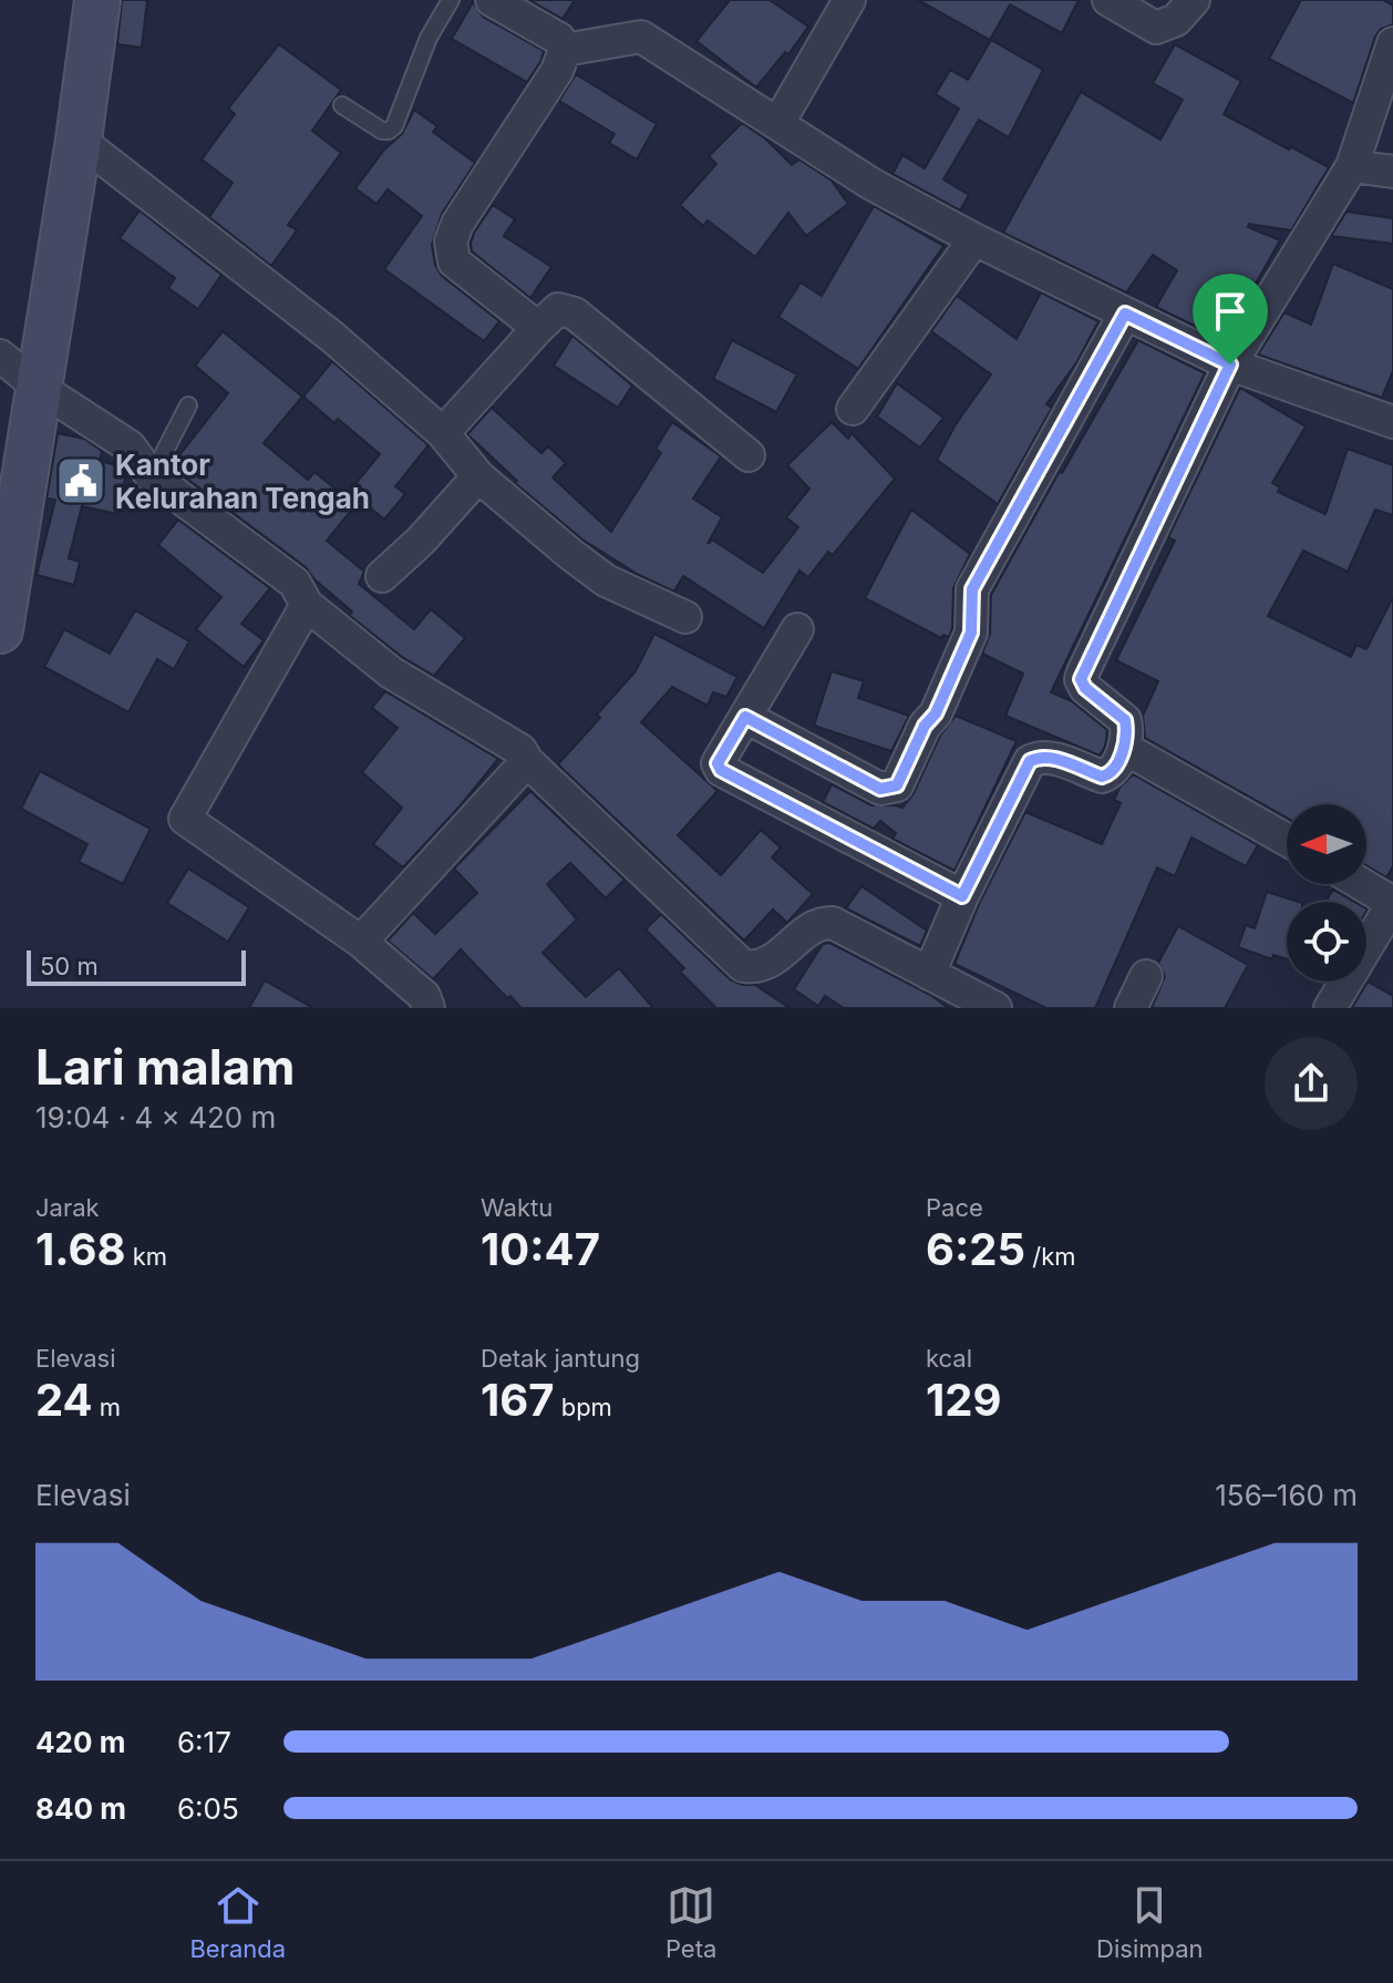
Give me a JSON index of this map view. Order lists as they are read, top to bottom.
{
  "places": {
    "public building": ["Kantor Kelurahan Tengah"]
  },
  "scale_bar": "50 m",
  "north": "left",
  "page": {
    "scale": "50 m",
    "heading": ["Lari malam", "19:04 · 4 × 420 m"],
    "stats": [
      ["Jarak", "1.68 km"],
      ["Waktu", "10:47"],
      ["Pace", "6:25 /km"],
      ["Elevasi", "24 m"],
      ["Detak jantung", "167 bpm"],
      ["kcal", "129"]
    ],
    "chart": ["Elevasi", "156–160 m"],
    "list": [
      {
        "name": "420 m",
        "note": "6:17"
      },
      {
        "name": "840 m",
        "note": "6:05"
      }
    ],
    "tabs": ["Beranda", "Peta", "Disimpan"]
  }
}
